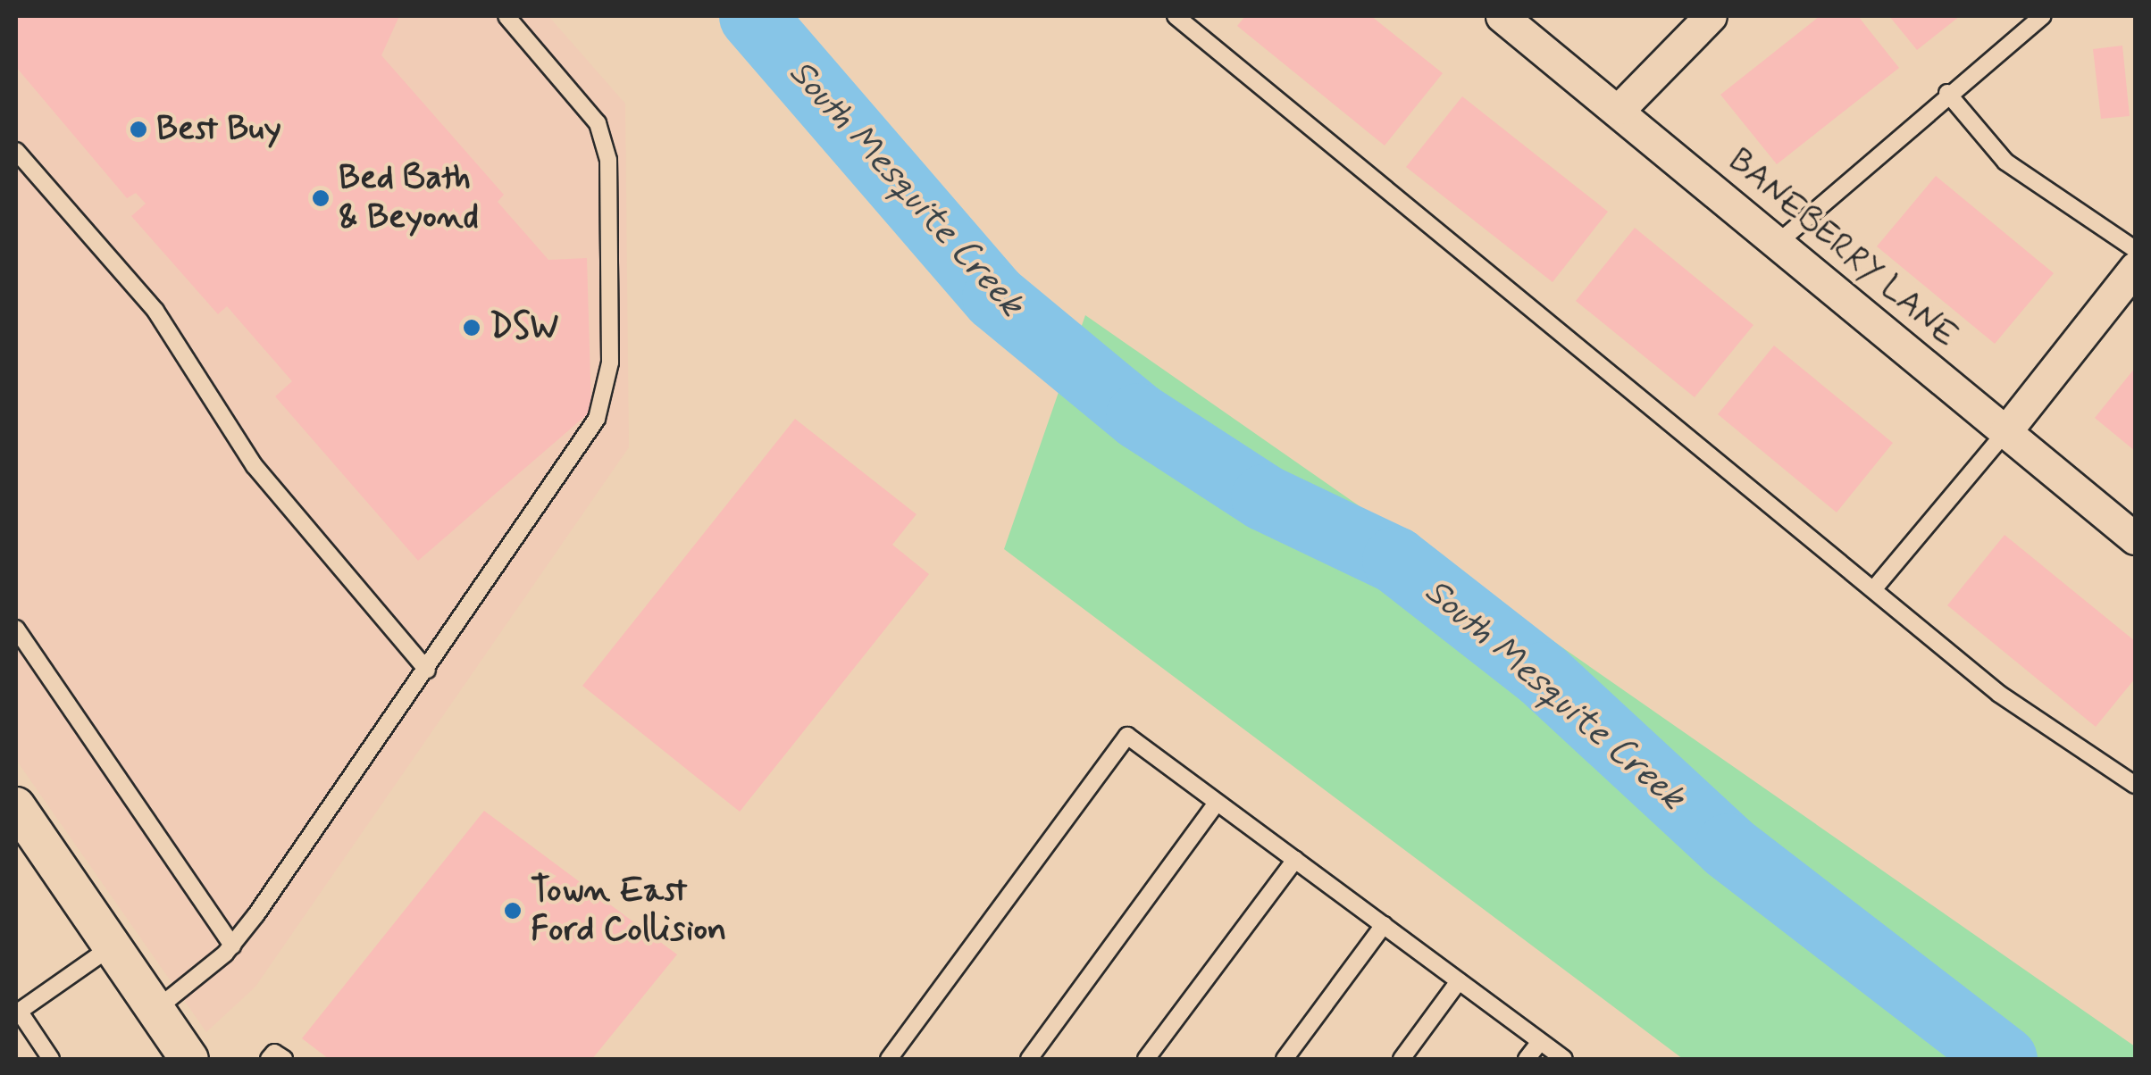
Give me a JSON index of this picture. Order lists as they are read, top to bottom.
{
  "streets": {
    "street": ["BANEBERRY LANE"]
  },
  "water": ["South Mesquite Creek"],
  "places": [
    "Best Buy",
    "Bed Bath & Beyond",
    "DSW",
    "Town East Ford Collision"
  ]
}
